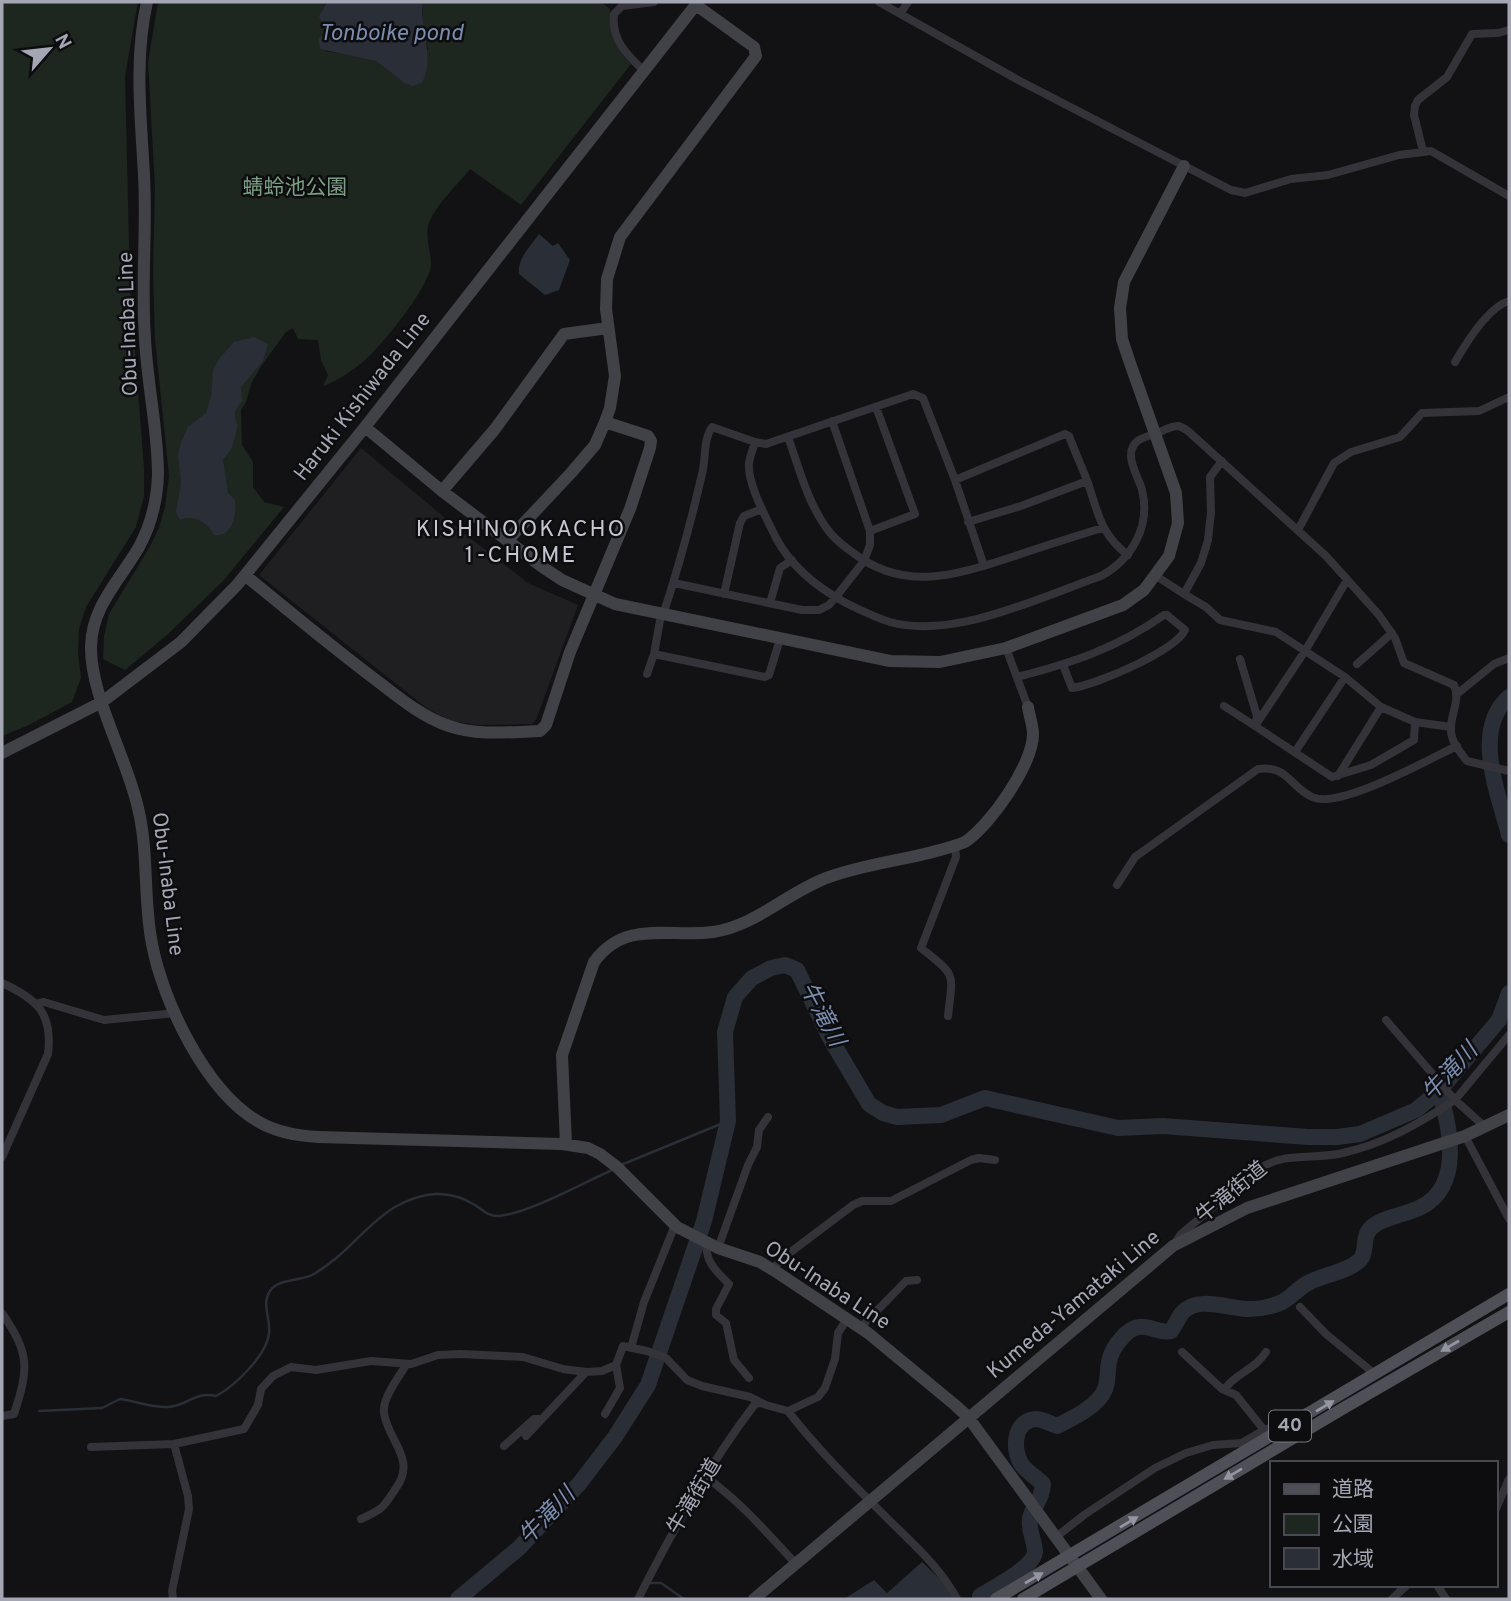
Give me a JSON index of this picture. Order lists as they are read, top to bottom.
{
  "streets": {
    "main road": ["40"],
    "street": [
      "Obu-Inaba Line",
      "Haruki Kishiwada Line",
      "牛滝街道",
      "Kumeda-Yamataki Line"
    ]
  },
  "crossings": [
    ["Obu-Inaba Line", "Haruki Kishiwada Line"],
    ["Obu-Inaba Line", "Kumeda-Yamataki Line"],
    ["Obu-Inaba Line", "40"],
    ["牛滝街道", "Kumeda-Yamataki Line"]
  ],
  "districts": ["KISHINOOKACHO 1-CHOME"],
  "water": ["Tonboike pond", "牛滝川"],
  "parks": ["蜻蛉池公園"],
  "legend": ["道路", "公園", "水域"],
  "north": "top right"
}
